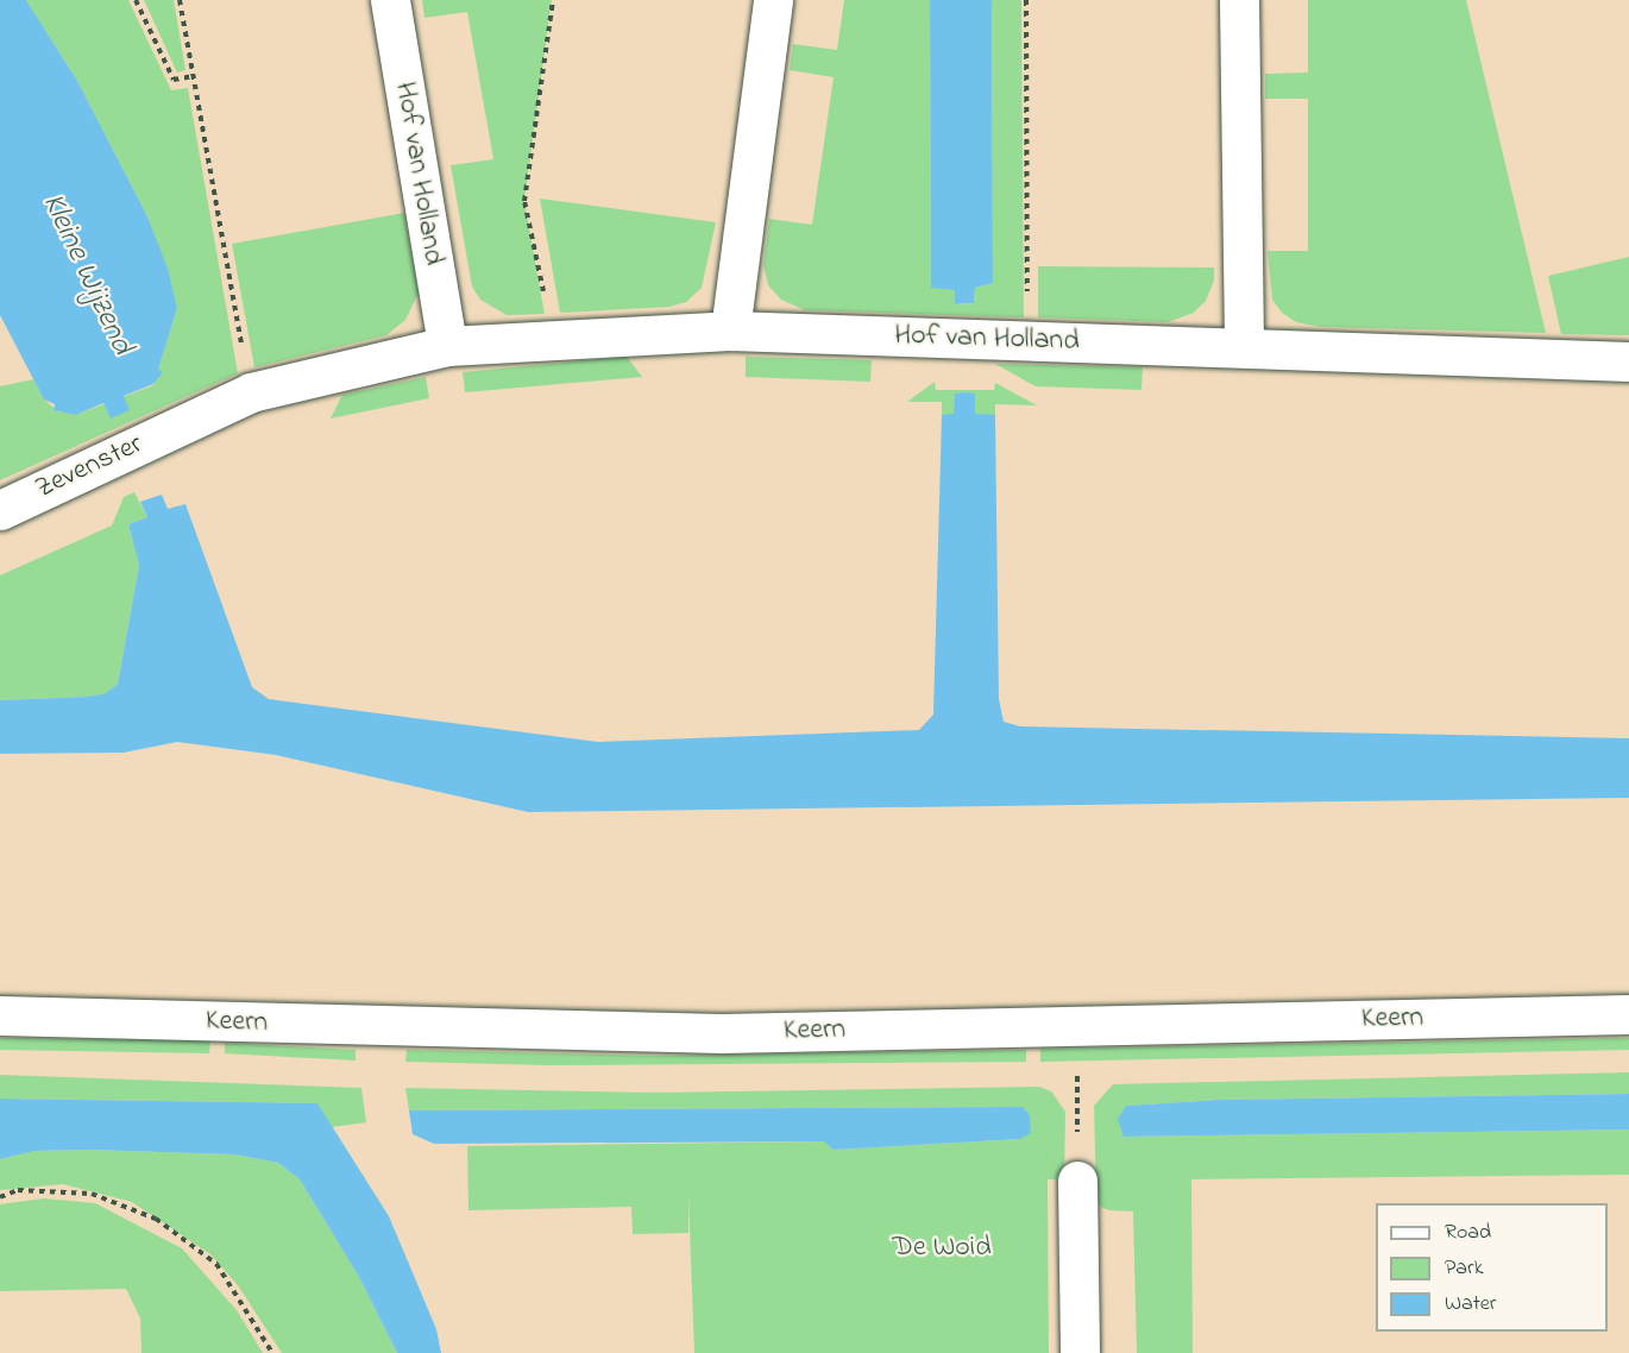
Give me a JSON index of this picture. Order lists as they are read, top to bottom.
{
  "streets": {
    "street": ["Hof van Holland", "Zevenster", "Keern"]
  },
  "crossings": [
    ["Hof van Holland", "Zevenster"]
  ],
  "water": ["Kleine Wijzend"],
  "parks": ["De Woid"],
  "legend": ["Road", "Park", "Water"]
}
